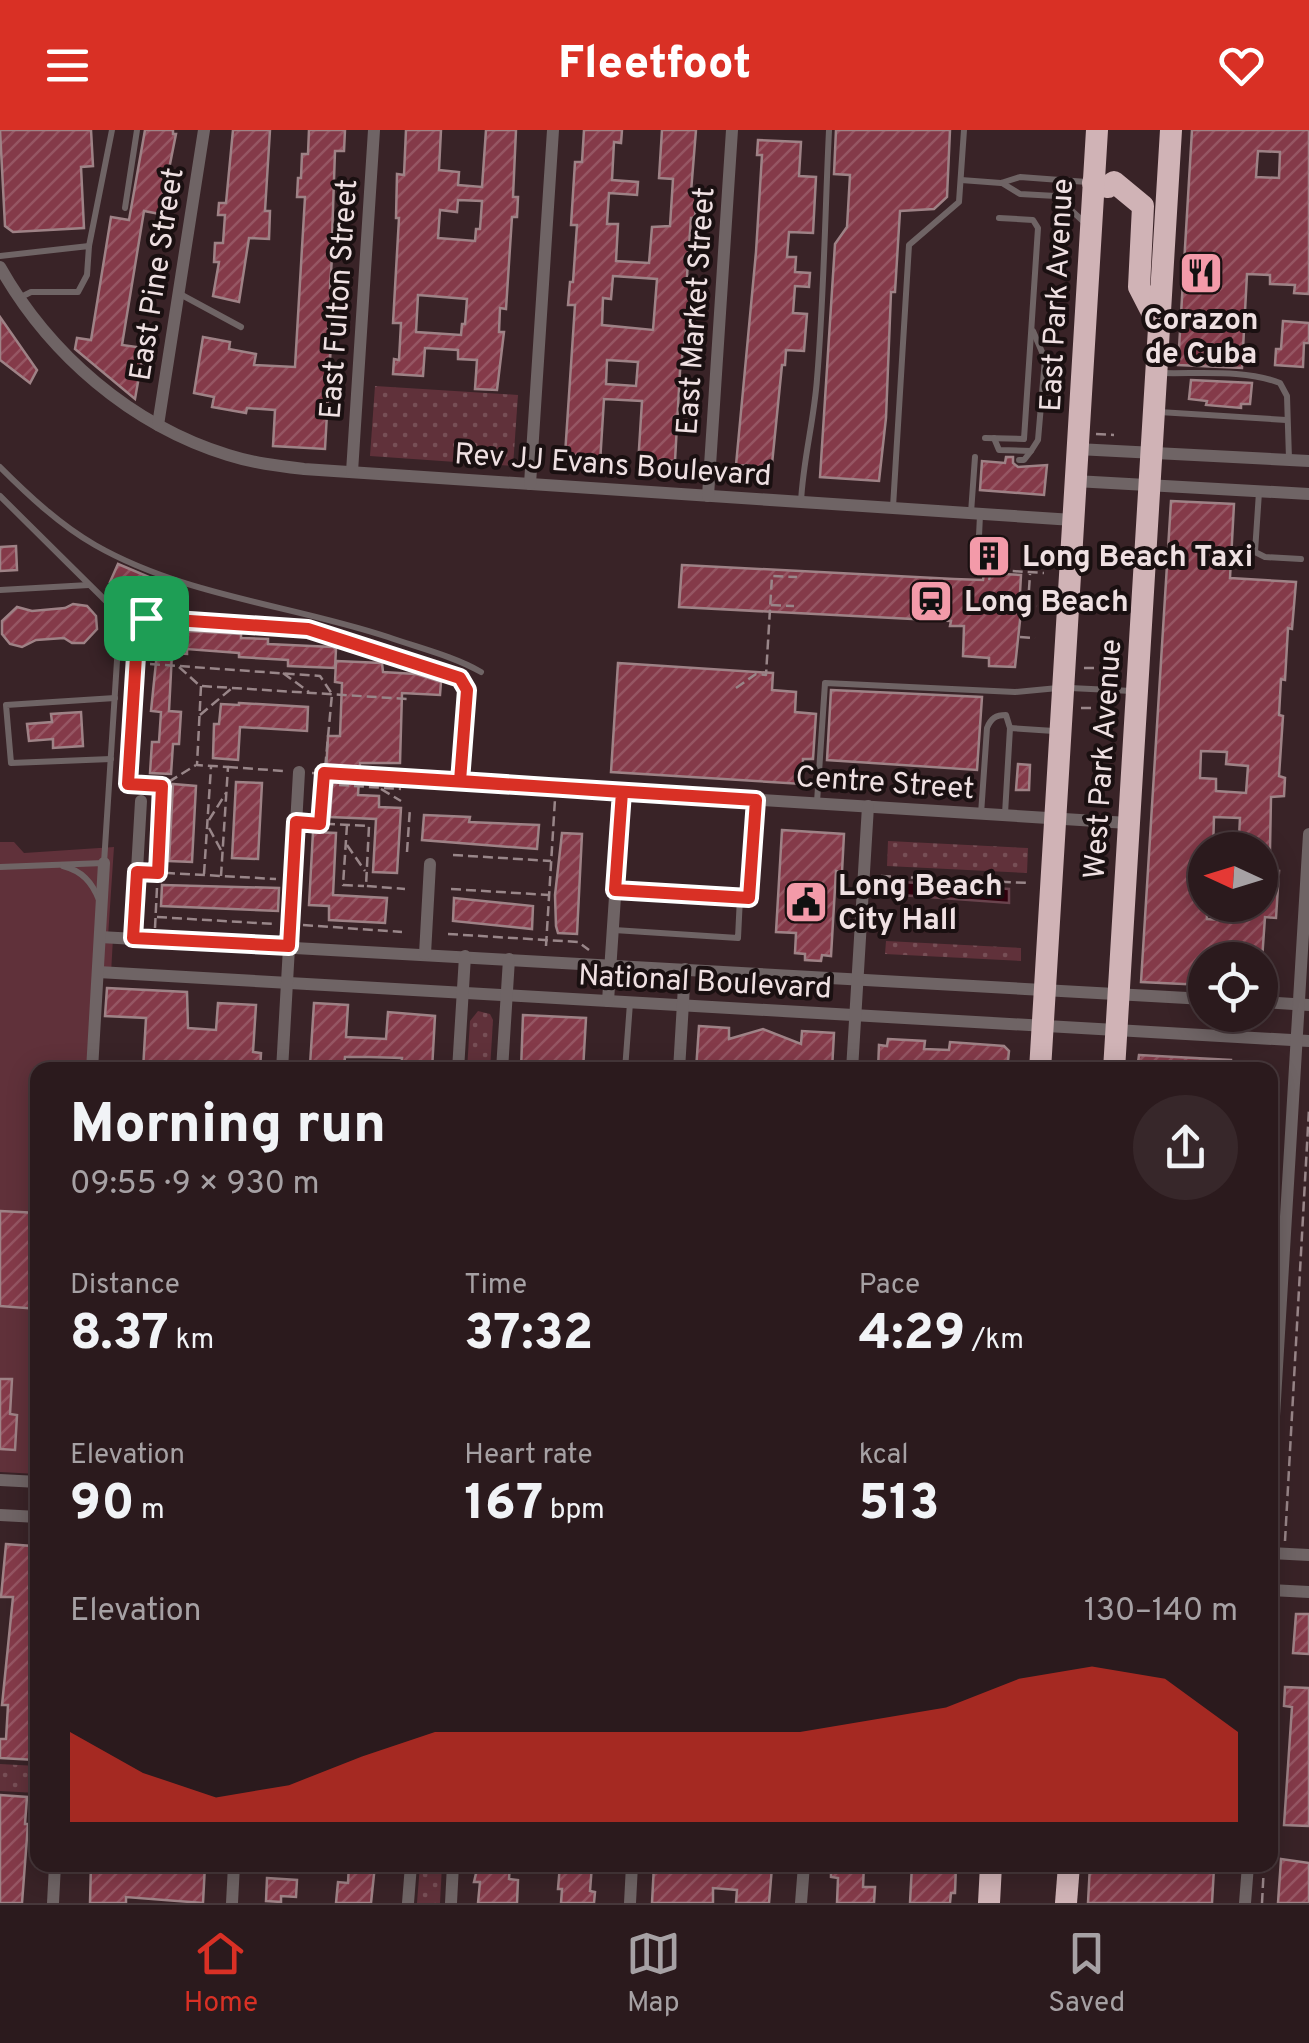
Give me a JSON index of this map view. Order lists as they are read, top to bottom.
{
  "streets": {
    "highway": ["East Park Avenue", "West Park Avenue"],
    "street": [
      "East Pine Street",
      "East Fulton Street",
      "East Market Street",
      "Rev JJ Evans Boulevard",
      "Centre Street",
      "National Boulevard"
    ]
  },
  "crossings": [
    ["East Pine Street", "Rev JJ Evans Boulevard"],
    ["East Park Avenue", "West Park Avenue"],
    ["East Fulton Street", "Rev JJ Evans Boulevard"],
    ["East Market Street", "Rev JJ Evans Boulevard"],
    ["Rev JJ Evans Boulevard", "West Park Avenue"],
    ["West Park Avenue", "Centre Street"],
    ["West Park Avenue", "National Boulevard"]
  ],
  "places": {
    "restaurant": ["Corazon de Cuba"],
    "building": ["Long Beach Taxi"],
    "station": ["Long Beach"],
    "public building": ["Long Beach City Hall"]
  },
  "north": "left",
  "page": {
    "header": "Fleetfoot",
    "heading": ["Morning run", "09:55 · 9 × 930 m"],
    "stats": [
      ["Distance", "8.37 km"],
      ["Time", "37:32"],
      ["Pace", "4:29 /km"],
      ["Elevation", "90 m"],
      ["Heart rate", "167 bpm"],
      ["kcal", "513"]
    ],
    "chart": ["Elevation", "130–140 m"],
    "tabs": ["Home", "Map", "Saved"]
  }
}
